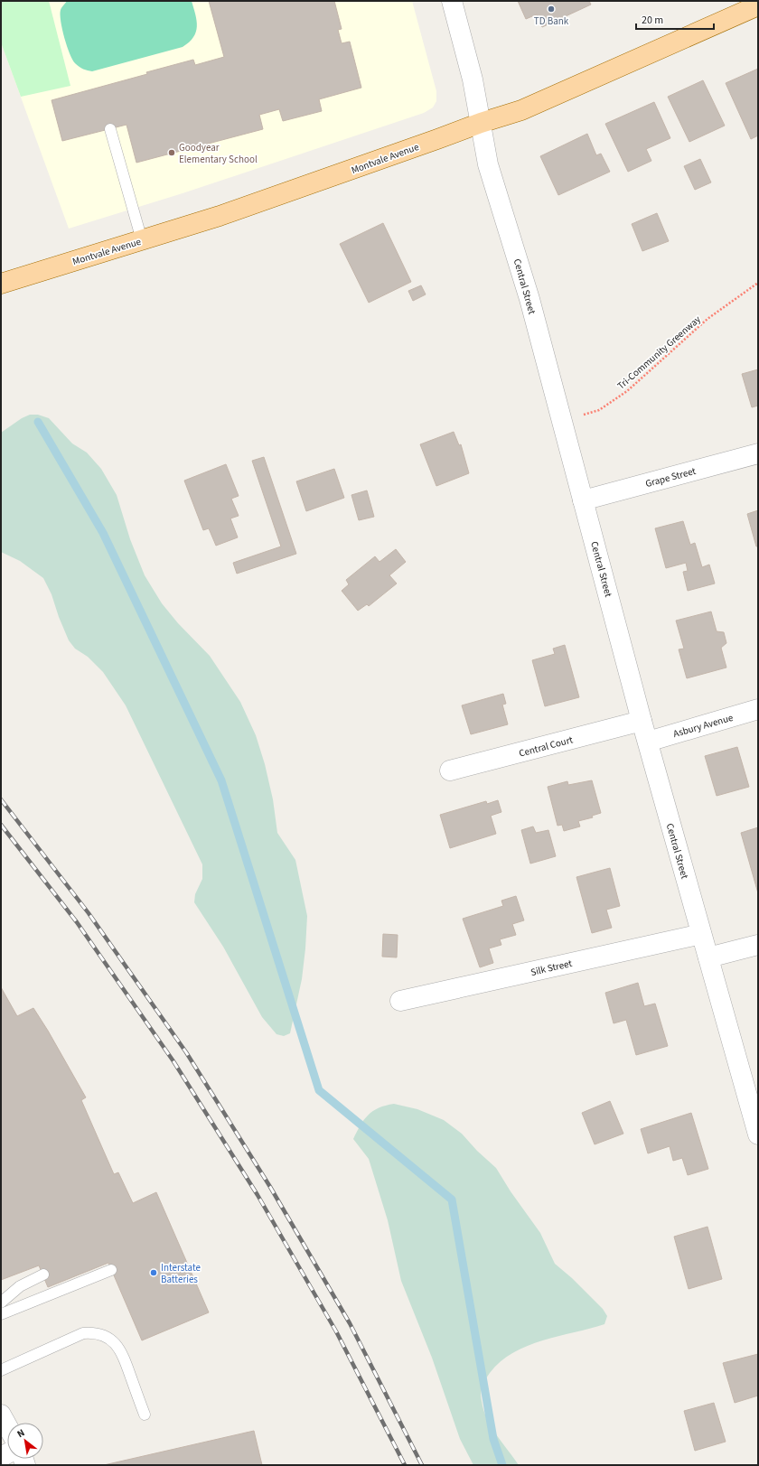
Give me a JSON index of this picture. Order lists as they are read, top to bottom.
{
  "streets": {
    "main road": ["Montvale Avenue"],
    "street": [
      "Central Street",
      "Grape Street",
      "Asbury Avenue",
      "Central Court",
      "Silk Street"
    ],
    "path": ["Tri-Community Greenway"]
  },
  "crossings": [
    ["Montvale Avenue", "Central Street"],
    ["Central Street", "Tri-Community Greenway"],
    ["Central Street", "Grape Street"],
    ["Central Street", "Asbury Avenue"],
    ["Central Street", "Central Court"],
    ["Central Street", "Silk Street"]
  ],
  "places": ["TD Bank", "Goodyear Elementary School", "Interstate Batteries"],
  "scale_bar": "20 m",
  "north": "top left"
}
